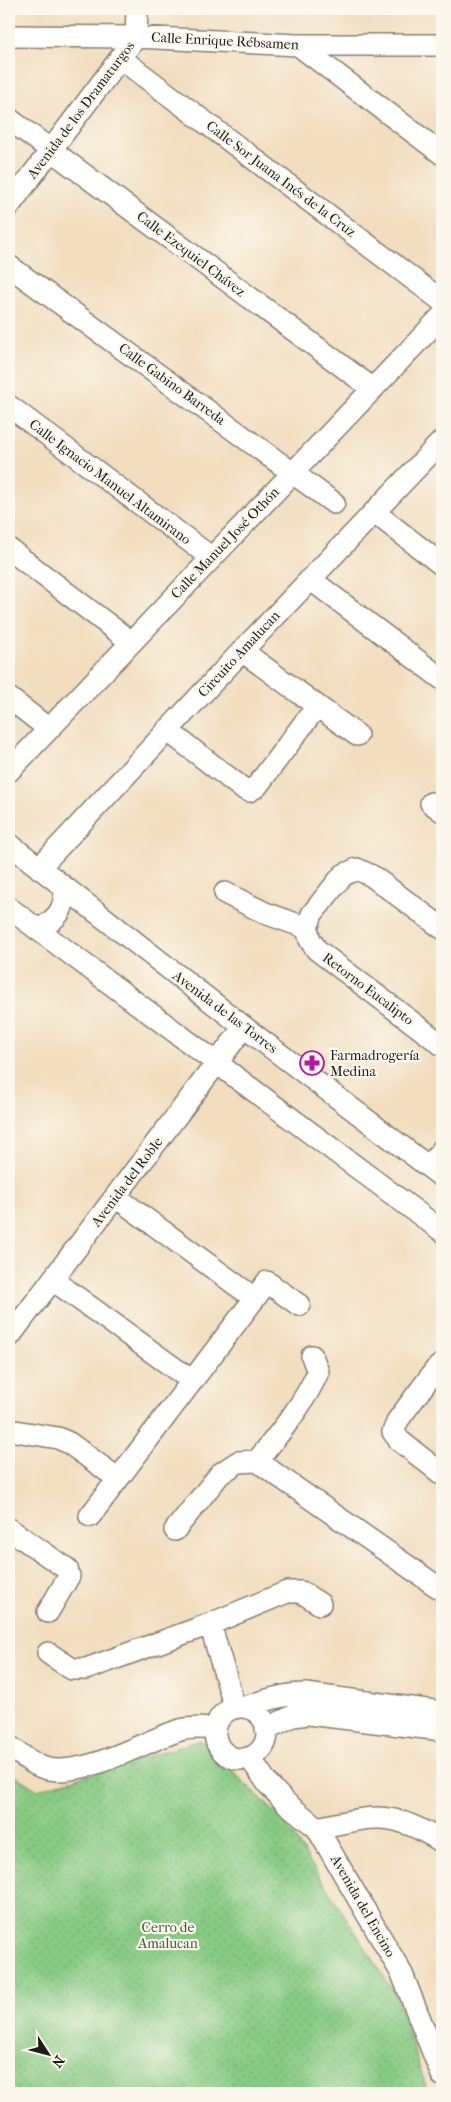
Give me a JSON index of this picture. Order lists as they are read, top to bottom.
{
  "streets": {
    "street": [
      "Calle Enrique Rébsamen",
      "Avenida de los Dramaturgos",
      "Calle Sor Juana Inés de la Cruz",
      "Calle Ezequiel Chávez",
      "Calle Gabino Barreda",
      "Calle Ignacio Manuel Altamirano",
      "Calle Manuel José Othón",
      "Circuito Amalucan",
      "Retorno Eucalipto",
      "Avenida de las Torres",
      "Avenida del Roble",
      "Avenida del Encino"
    ]
  },
  "crossings": [
    ["Calle Enrique Rébsamen", "Avenida de los Dramaturgos"],
    ["Avenida de los Dramaturgos", "Calle Sor Juana Inés de la Cruz"],
    ["Avenida de los Dramaturgos", "Calle Ezequiel Chávez"],
    ["Calle Ezequiel Chávez", "Calle Manuel José Othón"],
    ["Calle Gabino Barreda", "Calle Manuel José Othón"],
    ["Calle Ignacio Manuel Altamirano", "Calle Manuel José Othón"],
    ["Circuito Amalucan", "Avenida de las Torres"],
    ["Avenida de las Torres", "Avenida del Roble"]
  ],
  "parks": ["Cerro de Amalucan"],
  "places": {
    "pharmacy": ["Farmadrogería Medina"]
  },
  "north": "bottom right"
}
